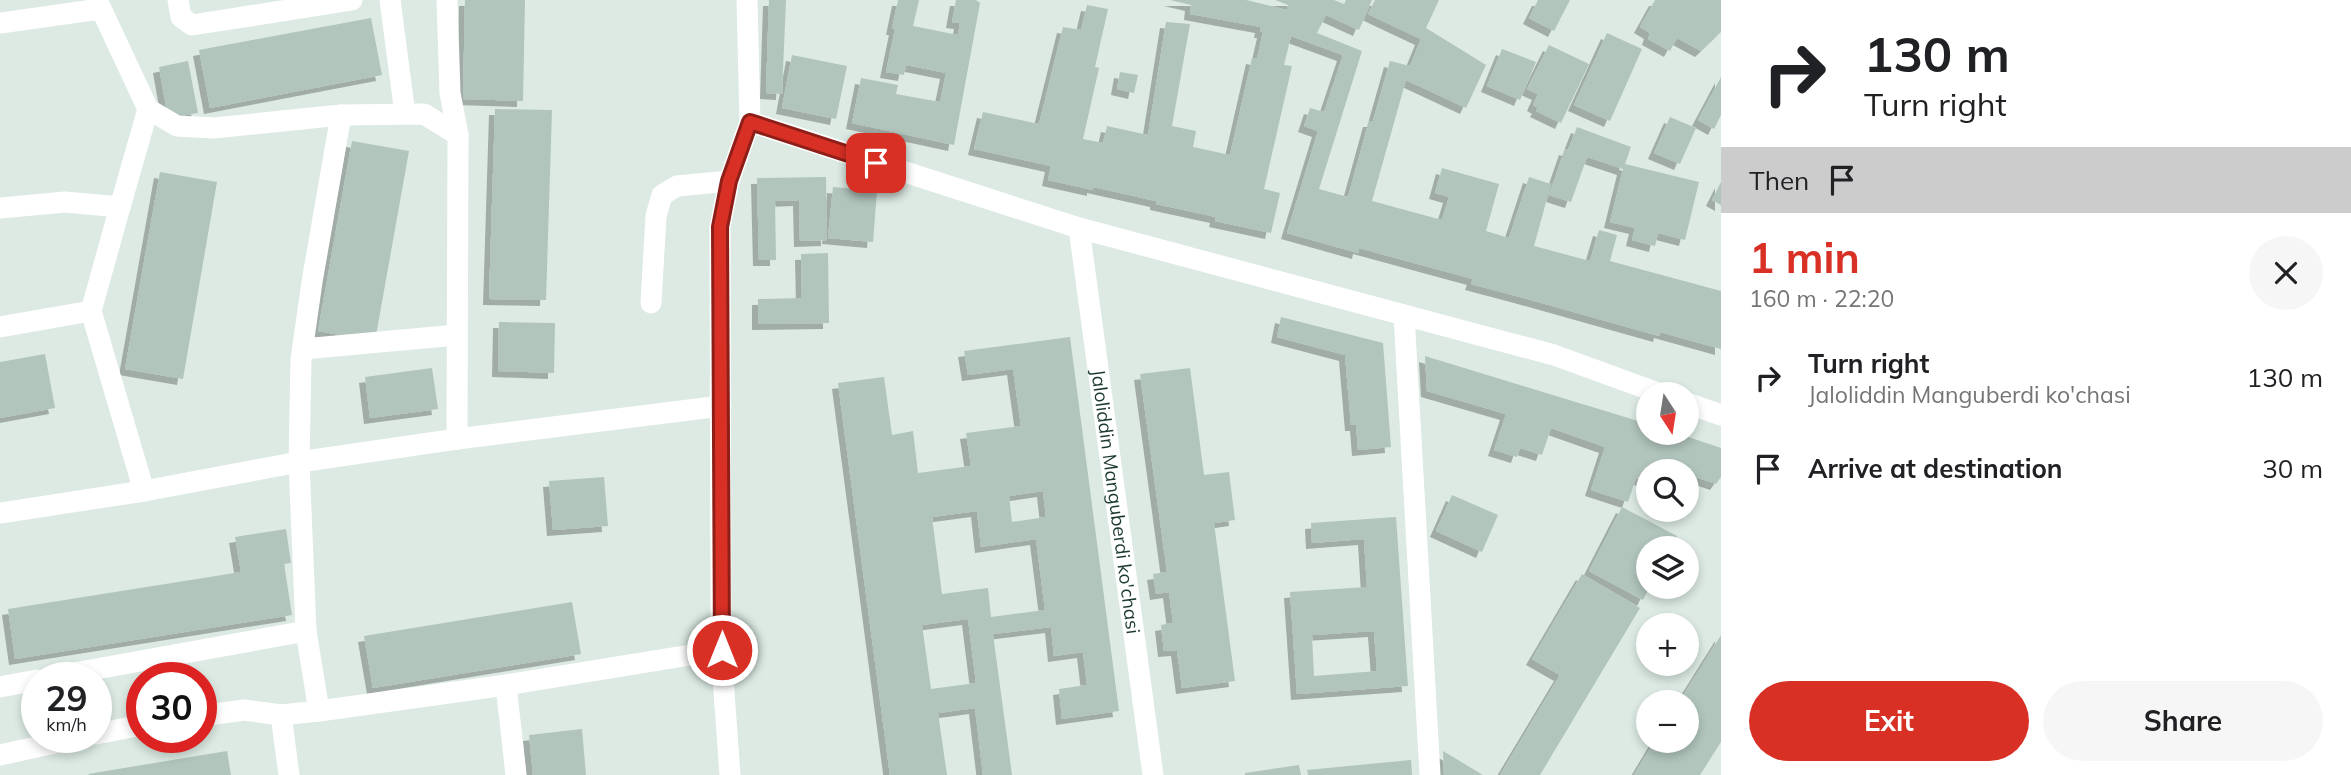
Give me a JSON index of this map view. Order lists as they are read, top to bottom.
{
  "streets": {
    "street": ["Jaloliddin Manguberdi ko'chasi"]
  },
  "north": "bottom",
  "page": {
    "turn": ["130 m", "Turn right"],
    "then": "Then",
    "heading": ["1 min", "160 m · 22:20"],
    "list": [
      {
        "name": "Turn right",
        "note": "Jaloliddin Manguberdi ko'chasi",
        "value": "130 m"
      },
      {
        "name": "Arrive at destination",
        "value": "30 m"
      }
    ],
    "map_buttons": ["+", "−"],
    "speed": "29 km/h",
    "limit": "30",
    "buttons": ["Exit", "Share"]
  }
}
